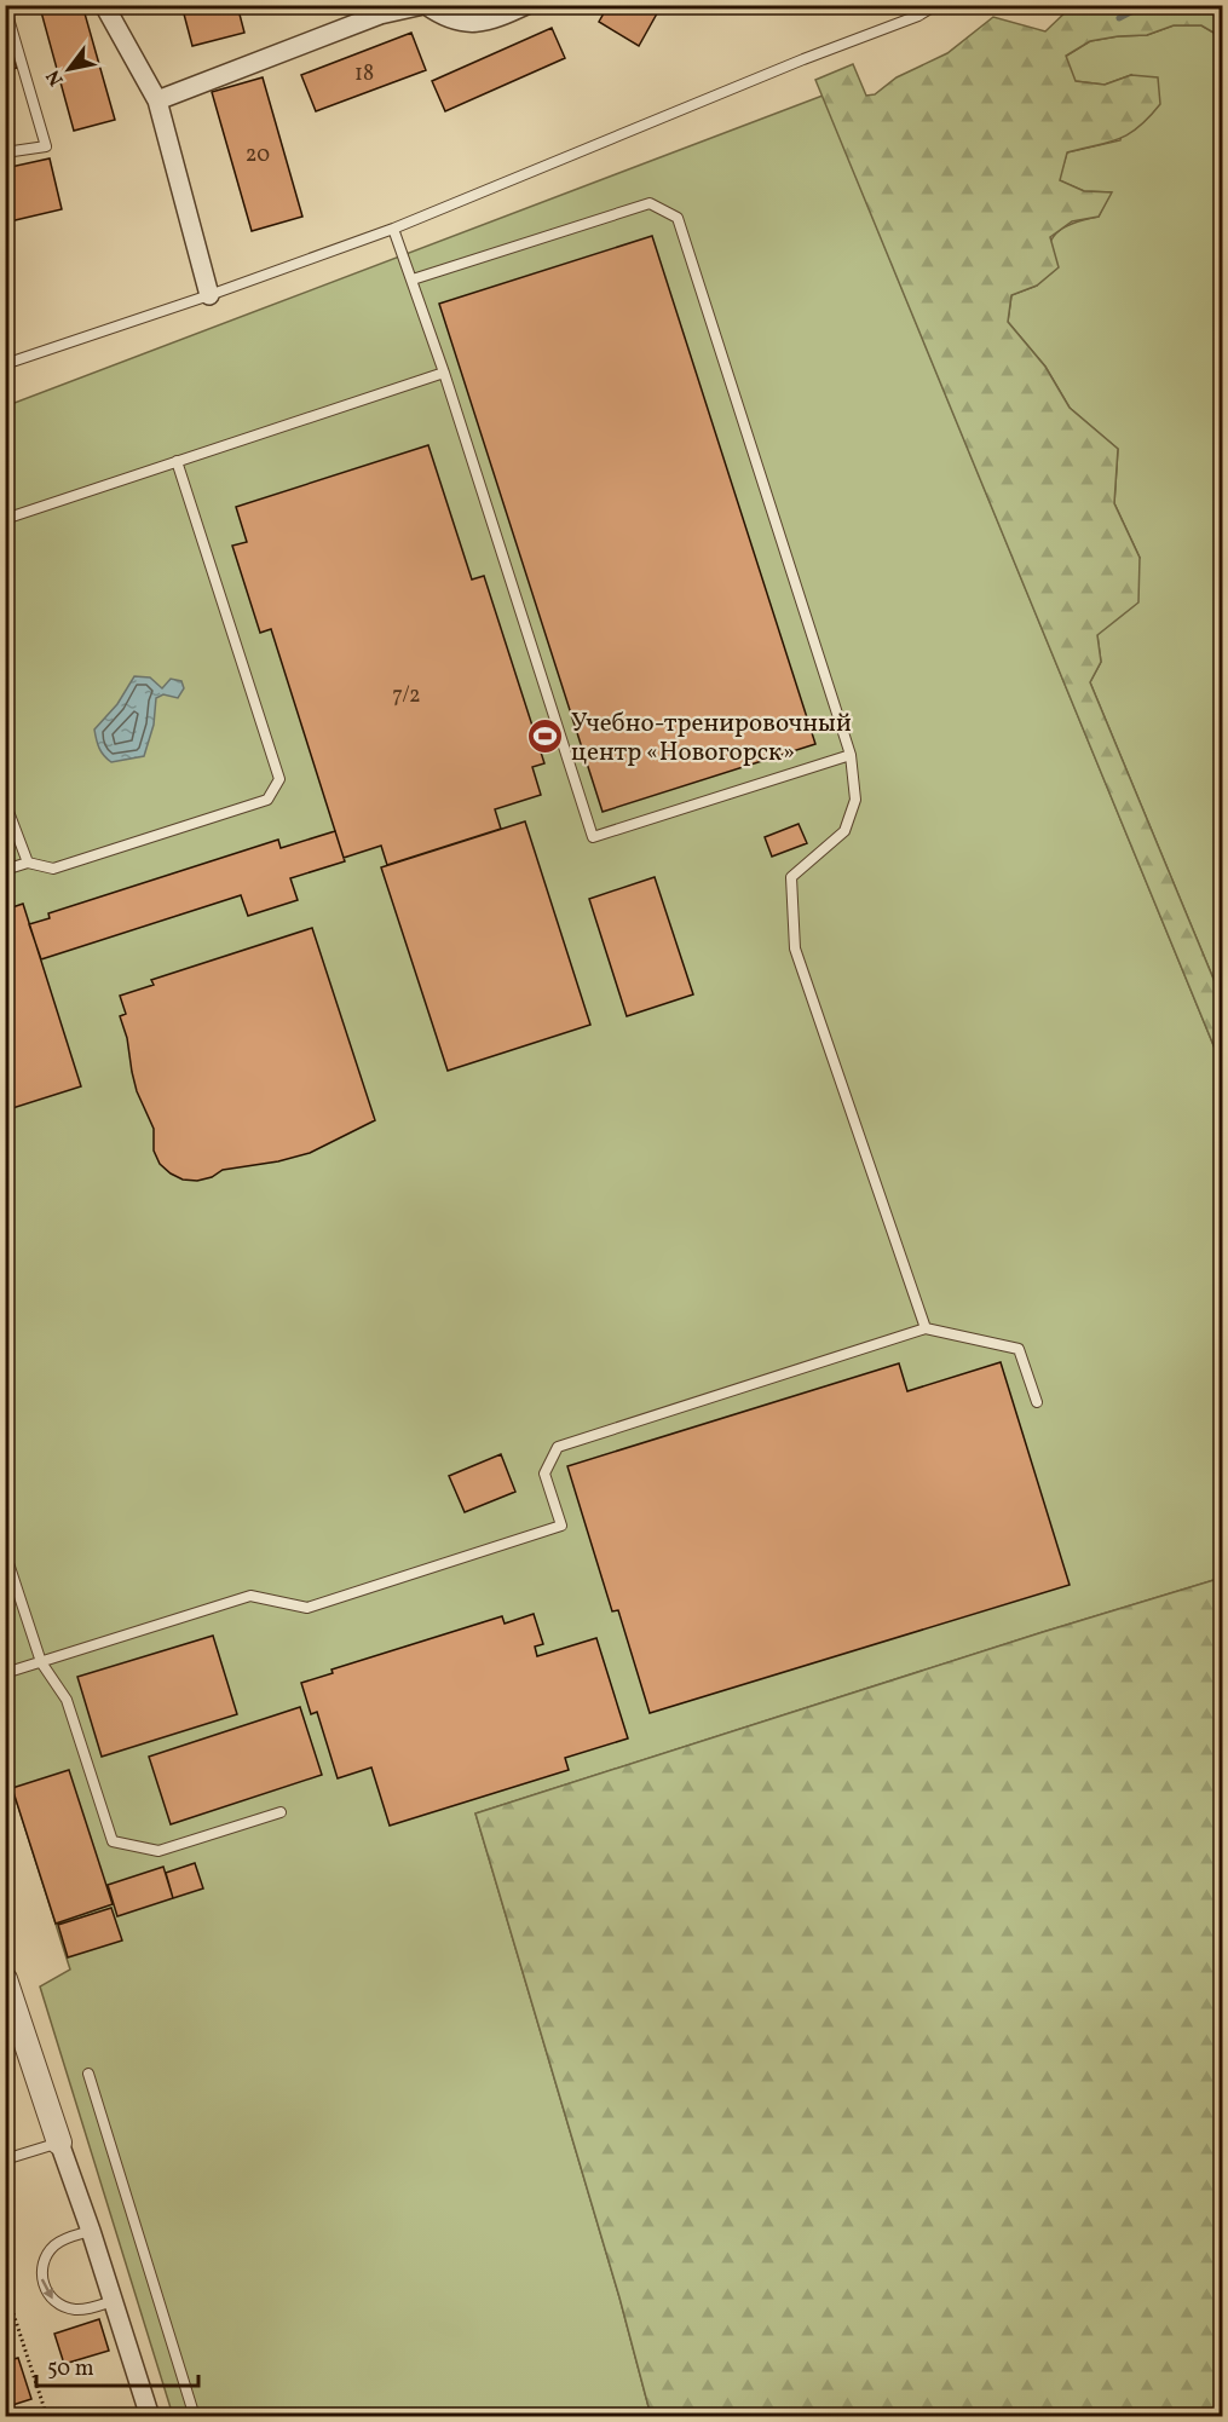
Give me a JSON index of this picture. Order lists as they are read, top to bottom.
{
  "places": {
    "sports": ["Учебно-тренировочный центр «Новогорск»"]
  },
  "house_numbers": ["18", "20", "7/2"],
  "scale_bar": "50 m",
  "north": "bottom left"
}
